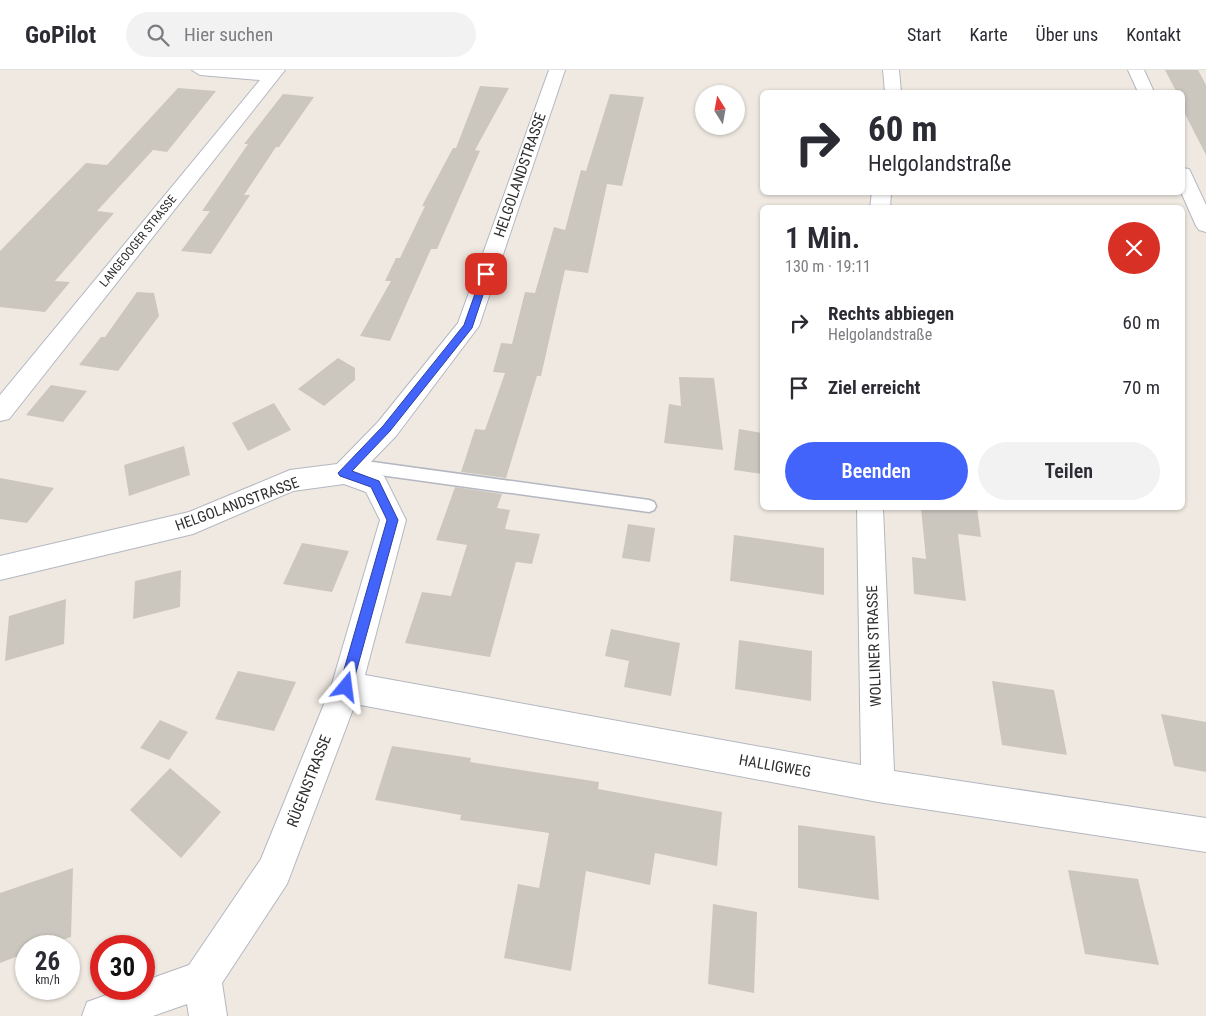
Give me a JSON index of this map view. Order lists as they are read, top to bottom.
{
  "streets": {
    "street": [
      "HELGOLANDSTRASSE",
      "LANGEOOGER STRASSE",
      "WOLLINER STRASSE",
      "HALLIGWEG",
      "RÜGENSTRASSE"
    ]
  },
  "crossings": [
    ["HELGOLANDSTRASSE", "RÜGENSTRASSE"],
    ["WOLLINER STRASSE", "HALLIGWEG"],
    ["HALLIGWEG", "RÜGENSTRASSE"]
  ],
  "north": "top",
  "page": {
    "header": "GoPilot",
    "search": "Hier suchen",
    "nav": [
      "Start",
      "Karte",
      "Über uns",
      "Kontakt"
    ],
    "turn": ["60 m", "Helgolandstraße"],
    "heading": ["1 Min.", "130 m · 19:11"],
    "list": [
      {
        "name": "Rechts abbiegen",
        "note": "Helgolandstraße",
        "value": "60 m"
      },
      {
        "name": "Ziel erreicht",
        "value": "70 m"
      }
    ],
    "buttons": ["Beenden", "Teilen"],
    "speed": "26 km/h",
    "limit": "30"
  }
}
